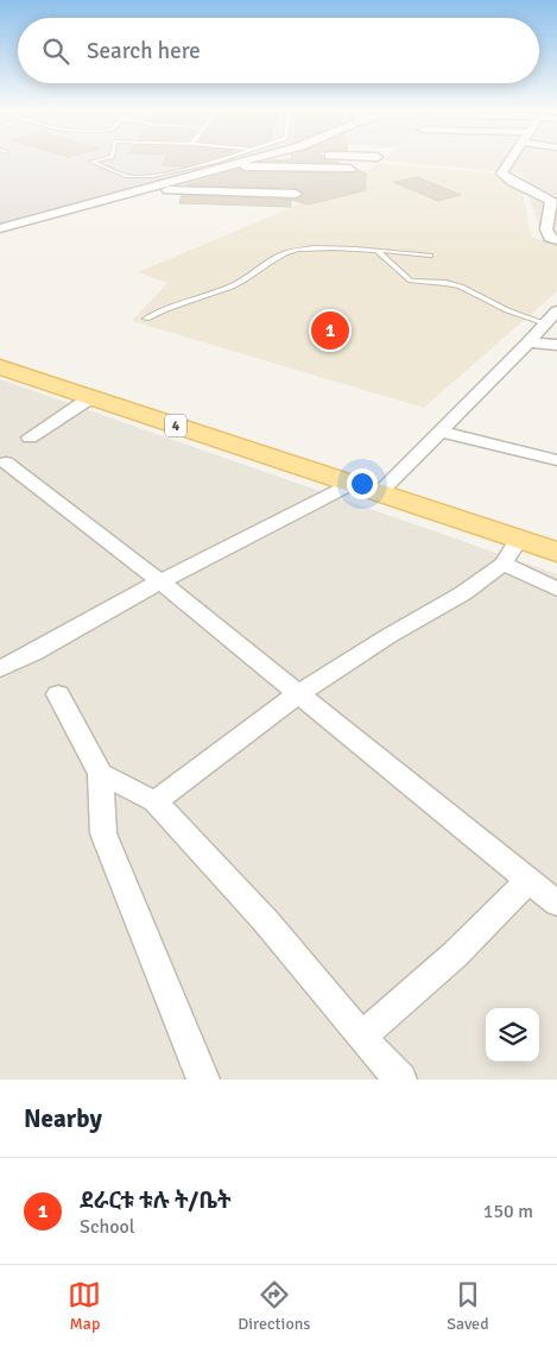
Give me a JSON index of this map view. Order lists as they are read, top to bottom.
{
  "streets": {
    "main road": ["4"]
  },
  "page": {
    "search": "Search here",
    "pins": "1",
    "heading": "Nearby",
    "list": [
      {
        "mark": "1",
        "name": "ደራርቱ ቱሉ ት/ቤት",
        "note": "School",
        "value": "150 m"
      }
    ],
    "nav": ["Map", "Directions", "Saved"]
  }
}
